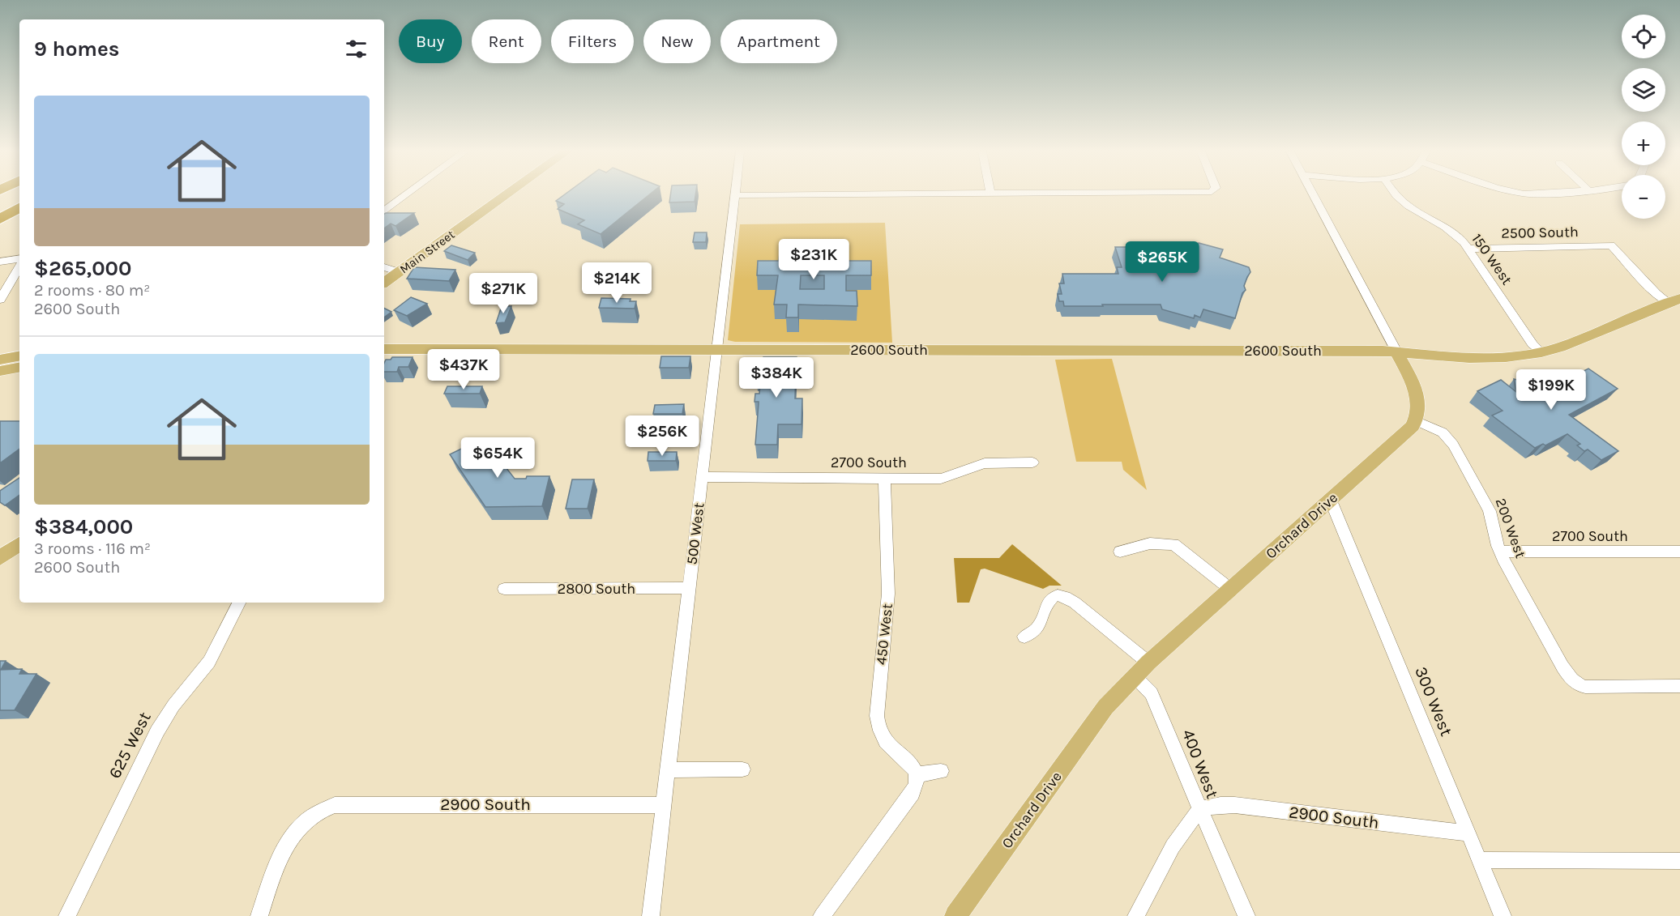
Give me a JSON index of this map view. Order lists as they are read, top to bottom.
{
  "streets": {
    "main road": ["Main Street", "2600 South", "Orchard Drive"],
    "street": [
      "2500 South",
      "150 West",
      "2700 South",
      "200 West",
      "500 West",
      "2800 South",
      "450 West",
      "300 West",
      "625 West",
      "400 West",
      "2900 South"
    ]
  },
  "crossings": [
    ["2500 South", "150 West"],
    ["2600 South", "500 West"],
    ["2700 South", "200 West"],
    ["2700 South", "500 West"],
    ["2700 South", "450 West"],
    ["Orchard Drive", "200 West"],
    ["Orchard Drive", "300 West"],
    ["Orchard Drive", "400 West"],
    ["500 West", "2800 South"],
    ["500 West", "2900 South"],
    ["300 West", "2900 South"],
    ["400 West", "2900 South"]
  ],
  "page": {
    "map_buttons": ["+", "−"],
    "chip": [
      "Buy",
      "Rent",
      "Filters",
      "New",
      "Apartment"
    ],
    "heading": "9 homes",
    "list": [
      {
        "name": "$265,000",
        "note": "2 rooms · 80 m² · 2600 South"
      },
      {
        "name": "$384,000",
        "note": "3 rooms · 116 m² · 2600 South"
      }
    ],
    "price": [
      "$231K",
      "$265K",
      "$214K",
      "$271K",
      "$437K",
      "$384K",
      "$199K",
      "$256K",
      "$654K"
    ]
  }
}
